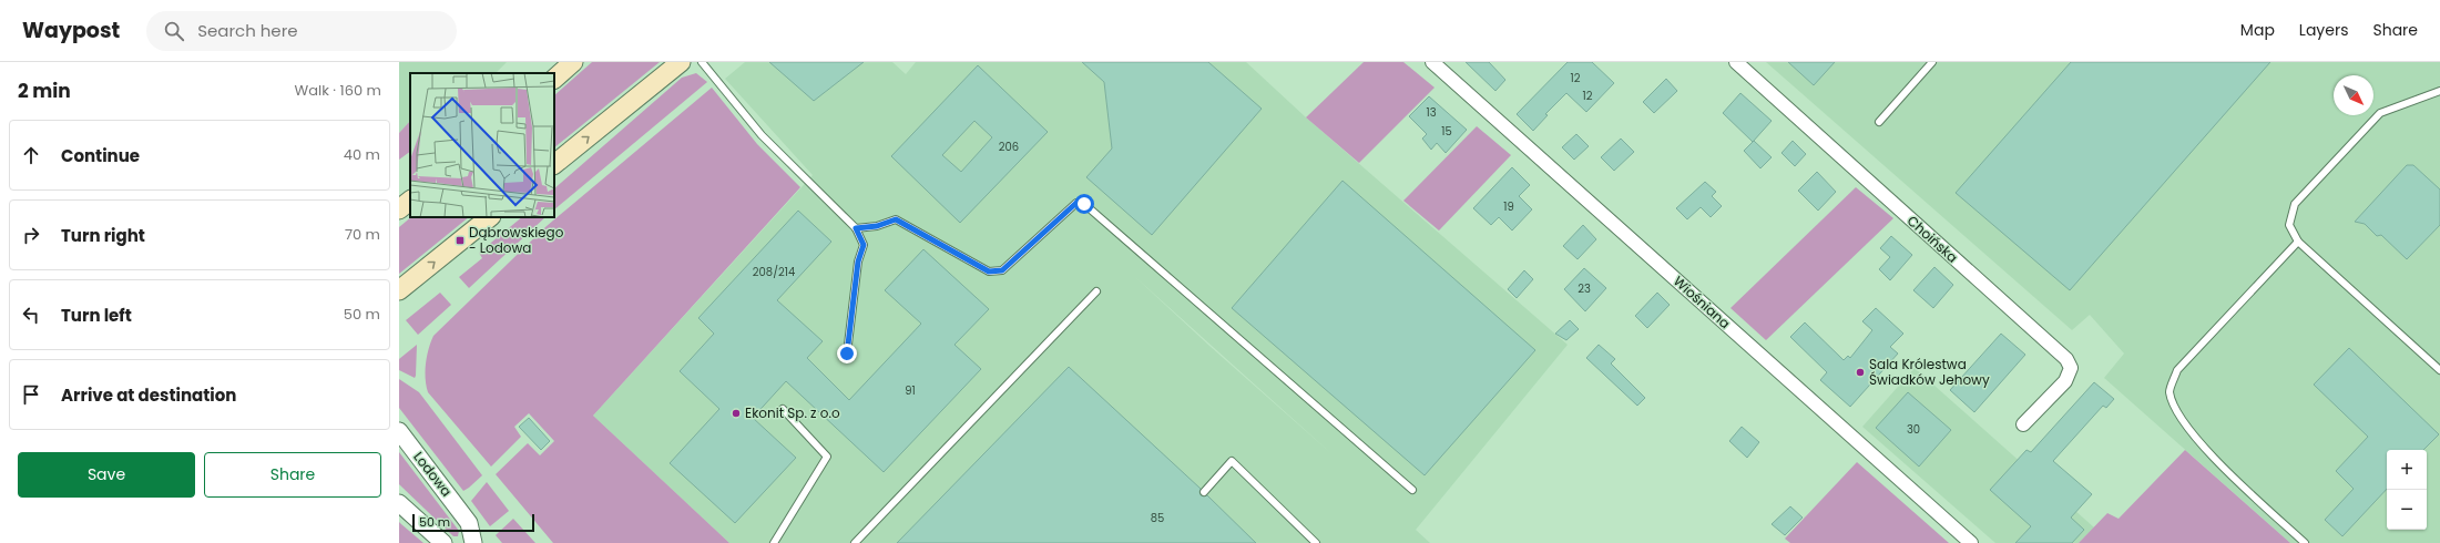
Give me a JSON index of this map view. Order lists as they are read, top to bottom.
{
  "streets": {
    "street": ["Choińska", "Wiośniana", "Lodowa"]
  },
  "places": {
    "transit": ["Dąbrowskiego - Lodowa"],
    "other": ["Sala Królestwa Świadków Jehowy", "Ekonit Sp. z o.o"]
  },
  "house_numbers": [
    "12",
    "12",
    "13",
    "15",
    "206",
    "19",
    "208/214",
    "23",
    "91",
    "30",
    "85"
  ],
  "scale_bar": "50 m",
  "north": "bottom right",
  "page": {
    "header": "Waypost",
    "search": "Search here",
    "nav": ["Map", "Layers", "Share"],
    "heading": ["2 min", "Walk · 160 m"],
    "list": [
      ["Continue", "40 m"],
      ["Turn right", "70 m"],
      ["Turn left", "50 m"],
      "Arrive at destination"
    ],
    "buttons": ["Save", "Share"],
    "map_buttons": ["+", "−"],
    "scale": "50 m"
  }
}
